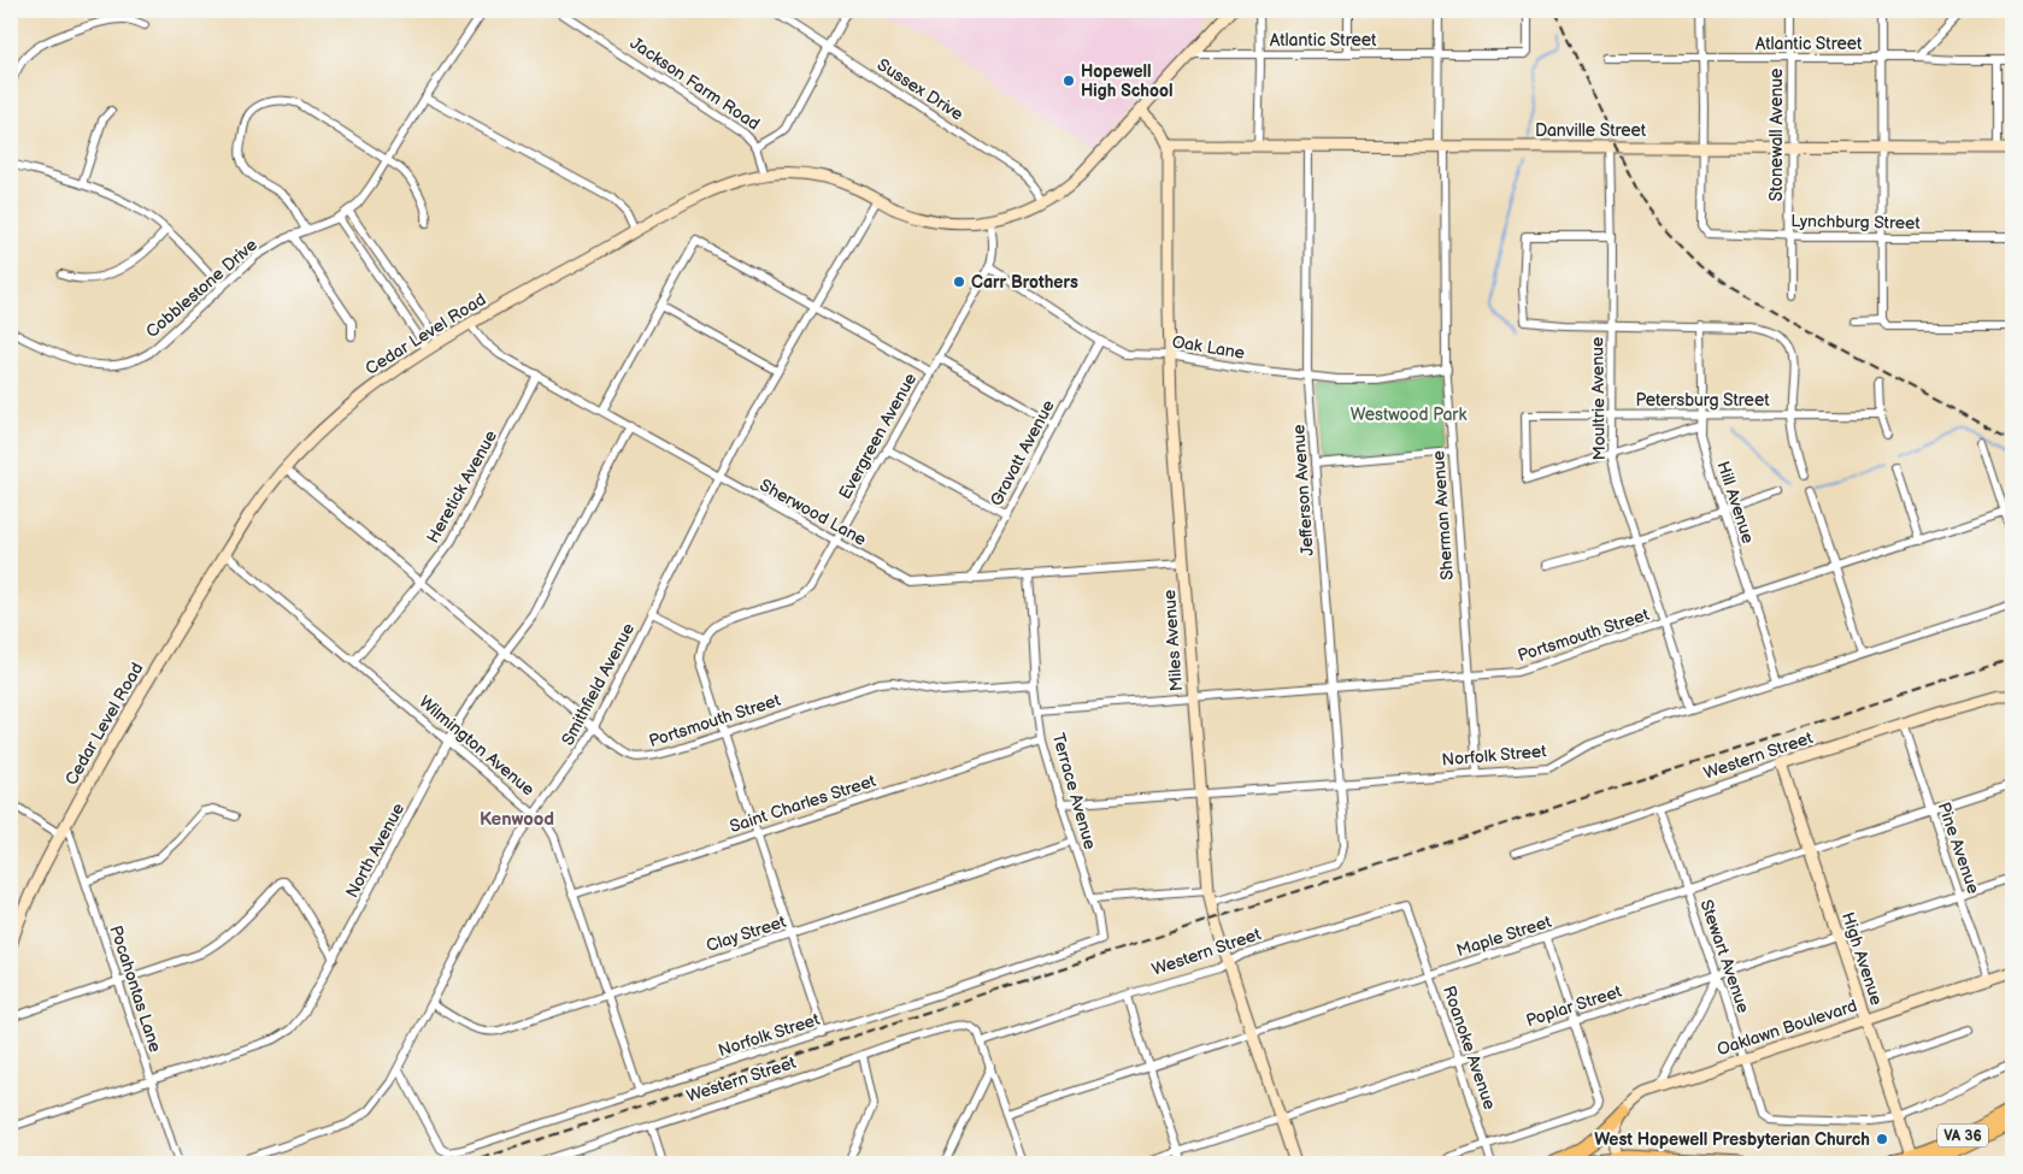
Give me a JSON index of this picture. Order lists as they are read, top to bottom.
{
  "streets": {
    "highway": ["VA 36"],
    "street": [
      "Atlantic Street",
      "Jackson Farm Road",
      "Sussex Drive",
      "Danville Street",
      "Stonewall Avenue",
      "Lynchburg Street",
      "Cobblestone Drive",
      "Cedar Level Road",
      "Oak Lane",
      "Moultrie Avenue",
      "Petersburg Street",
      "Evergreen Avenue",
      "Gravatt Avenue",
      "Heretick Avenue",
      "Jefferson Avenue",
      "Hill Avenue",
      "Sherwood Lane",
      "Sherman Avenue",
      "Portsmouth Street",
      "Miles Avenue",
      "Smithfield Avenue",
      "Wilmington Avenue",
      "Norfolk Street",
      "Western Street",
      "Terrace Avenue",
      "Saint Charles Street",
      "Pine Avenue",
      "North Avenue",
      "Clay Street",
      "Maple Street",
      "Stewart Avenue",
      "High Avenue",
      "Pocahontas Lane",
      "Poplar Street",
      "Oaklawn Boulevard",
      "Roanoke Avenue"
    ]
  },
  "crossings": [
    ["Atlantic Street", "Stonewall Avenue"],
    ["Atlantic Street", "Sherman Avenue"],
    ["Jackson Farm Road", "Cedar Level Road"],
    ["Danville Street", "Stonewall Avenue"],
    ["Danville Street", "Lynchburg Street"],
    ["Danville Street", "Moultrie Avenue"],
    ["Danville Street", "Jefferson Avenue"],
    ["Danville Street", "Sherman Avenue"],
    ["Danville Street", "Miles Avenue"],
    ["Stonewall Avenue", "Lynchburg Street"],
    ["Cedar Level Road", "Sherwood Lane"],
    ["Cedar Level Road", "Portsmouth Street"],
    ["Cedar Level Road", "Smithfield Avenue"],
    ["Cedar Level Road", "Wilmington Avenue"],
    ["Cedar Level Road", "Pocahontas Lane"],
    ["Oak Lane", "Evergreen Avenue"],
    ["Oak Lane", "Gravatt Avenue"],
    ["Oak Lane", "Jefferson Avenue"],
    ["Oak Lane", "Sherman Avenue"],
    ["Oak Lane", "Miles Avenue"],
    ["Moultrie Avenue", "Petersburg Street"],
    ["Moultrie Avenue", "Portsmouth Street"],
    ["Moultrie Avenue", "Norfolk Street"],
    ["Petersburg Street", "Hill Avenue"],
    ["Evergreen Avenue", "Sherwood Lane"],
    ["Gravatt Avenue", "Sherwood Lane"],
    ["Heretick Avenue", "Sherwood Lane"],
    ["Heretick Avenue", "Portsmouth Street"],
    ["Heretick Avenue", "Wilmington Avenue"],
    ["Jefferson Avenue", "Portsmouth Street"],
    ["Jefferson Avenue", "Miles Avenue"],
    ["Jefferson Avenue", "Norfolk Street"],
    ["Hill Avenue", "Portsmouth Street"],
    ["Hill Avenue", "Norfolk Street"],
    ["Sherwood Lane", "Miles Avenue"],
    ["Sherwood Lane", "Smithfield Avenue"],
    ["Sherwood Lane", "Terrace Avenue"],
    ["Sherwood Lane", "North Avenue"],
    ["Sherman Avenue", "Portsmouth Street"],
    ["Sherman Avenue", "Norfolk Street"],
    ["Portsmouth Street", "Miles Avenue"],
    ["Portsmouth Street", "Smithfield Avenue"],
    ["Portsmouth Street", "Terrace Avenue"],
    ["Portsmouth Street", "North Avenue"],
    ["Miles Avenue", "Norfolk Street"],
    ["Miles Avenue", "Western Street"],
    ["Miles Avenue", "Maple Street"],
    ["Miles Avenue", "Poplar Street"],
    ["Smithfield Avenue", "Wilmington Avenue"],
    ["Smithfield Avenue", "Norfolk Street"],
    ["Smithfield Avenue", "Clay Street"],
    ["Wilmington Avenue", "Norfolk Street"],
    ["Wilmington Avenue", "Saint Charles Street"],
    ["Wilmington Avenue", "North Avenue"],
    ["Wilmington Avenue", "Clay Street"],
    ["Norfolk Street", "Terrace Avenue"],
    ["Western Street", "Pine Avenue"],
    ["Western Street", "Stewart Avenue"],
    ["Western Street", "High Avenue"],
    ["Western Street", "Roanoke Avenue"],
    ["Terrace Avenue", "Saint Charles Street"],
    ["Terrace Avenue", "Clay Street"],
    ["Pine Avenue", "Maple Street"],
    ["Pine Avenue", "Poplar Street"],
    ["Pine Avenue", "Oaklawn Boulevard"],
    ["North Avenue", "Pocahontas Lane"],
    ["Maple Street", "Stewart Avenue"],
    ["Maple Street", "High Avenue"],
    ["Maple Street", "Roanoke Avenue"],
    ["Stewart Avenue", "High Avenue"],
    ["Stewart Avenue", "Poplar Street"],
    ["Stewart Avenue", "Oaklawn Boulevard"],
    ["High Avenue", "Poplar Street"],
    ["High Avenue", "Oaklawn Boulevard"],
    ["High Avenue", "VA 36"],
    ["Poplar Street", "Roanoke Avenue"]
  ],
  "districts": ["Kenwood"],
  "parks": ["Westwood Park"],
  "places": ["Hopewell High School", "Carr Brothers", "West Hopewell Presbyterian Church"]
}
